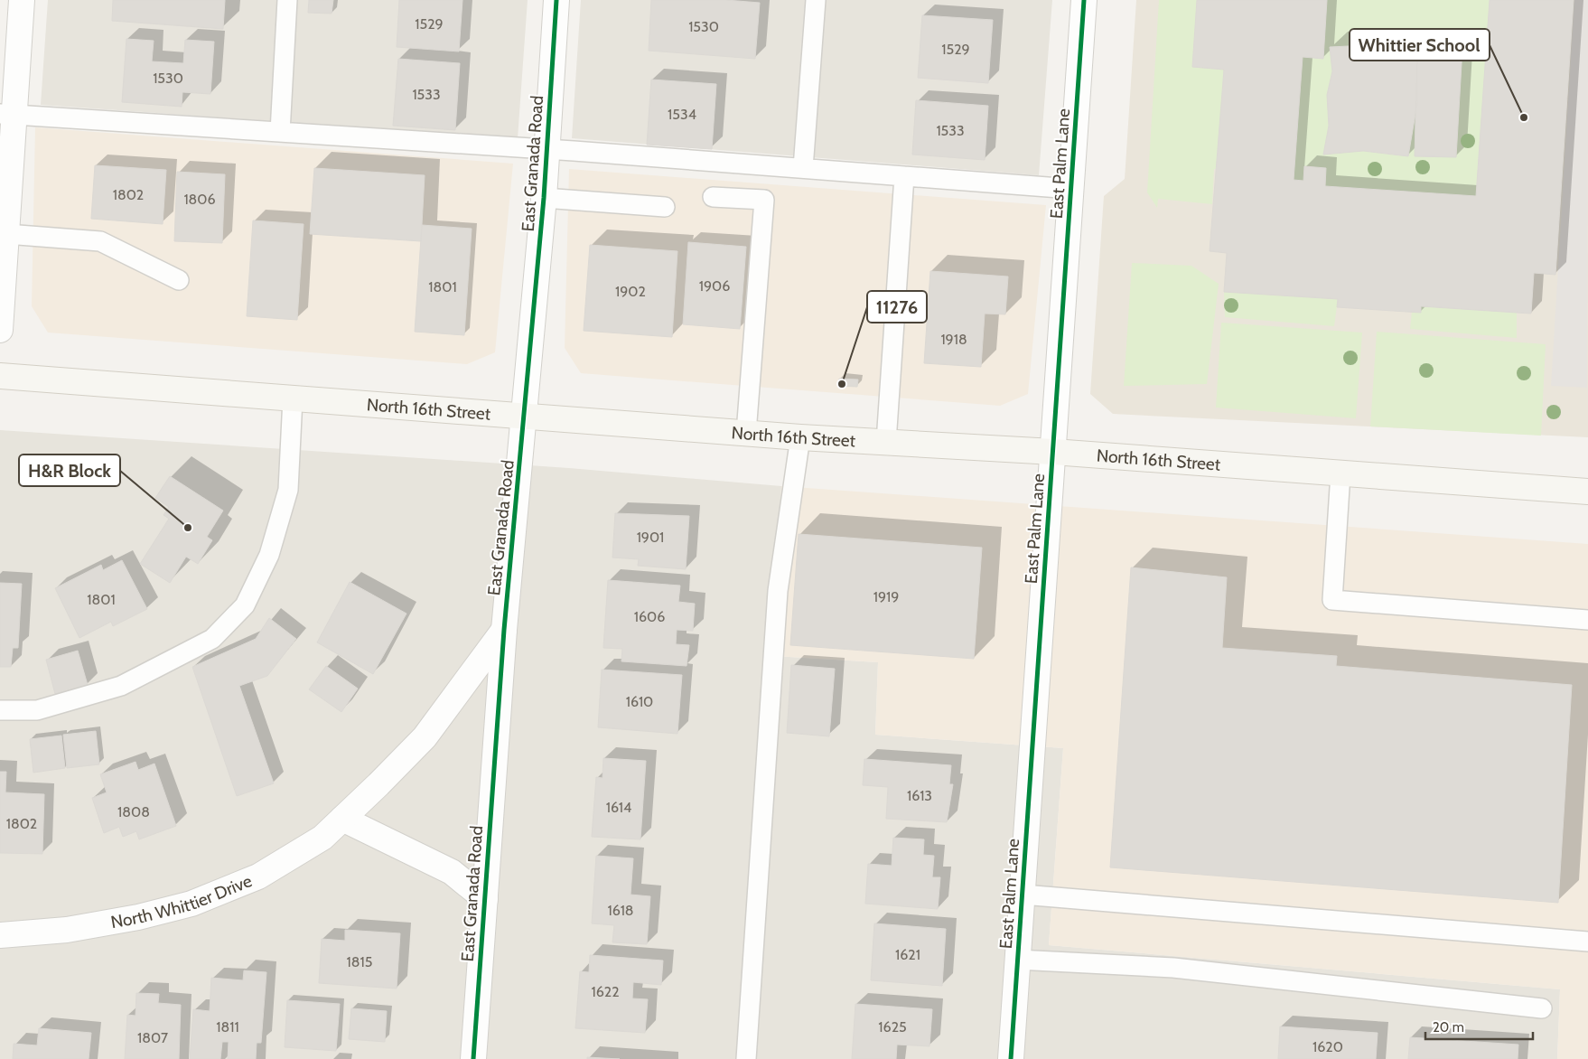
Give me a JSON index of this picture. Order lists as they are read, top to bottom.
{
  "streets": {
    "main road": ["North 16th Street"],
    "street": ["East Granada Road", "East Palm Lane", "North Whittier Drive"]
  },
  "crossings": [
    ["East Granada Road", "North 16th Street"],
    ["East Granada Road", "North Whittier Drive"],
    ["East Palm Lane", "North 16th Street"]
  ],
  "places": ["Whittier School", "11276", "H&R Block"],
  "house_numbers": [
    "1529",
    "1530",
    "1529",
    "1530",
    "1533",
    "1534",
    "1533",
    "1802",
    "1806",
    "1906",
    "1801",
    "1902",
    "1918",
    "1901",
    "1919",
    "1801",
    "1606",
    "1610",
    "1613",
    "1614",
    "1808",
    "1802",
    "1618",
    "1621",
    "1815",
    "1622",
    "1811",
    "1625",
    "1807",
    "1620"
  ],
  "scale_bar": "20 m"
}
